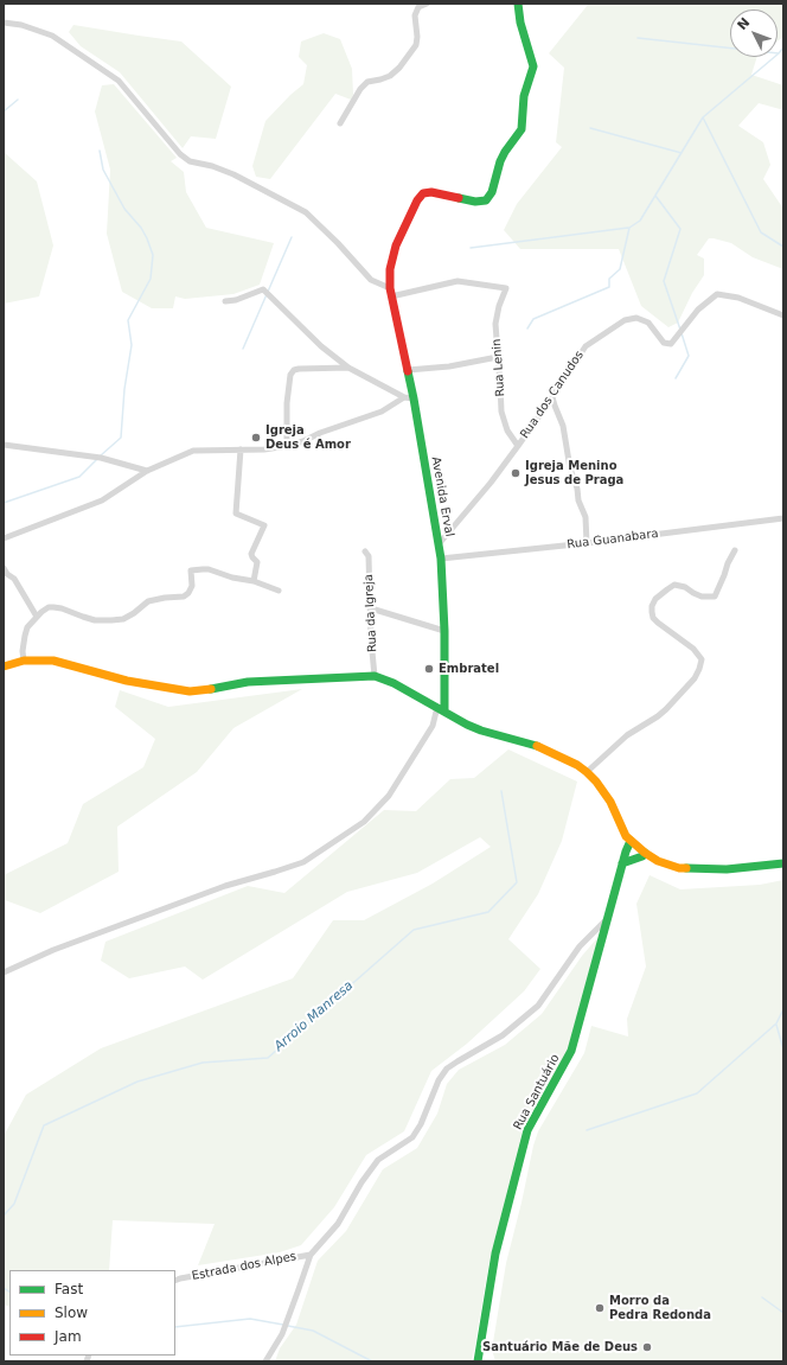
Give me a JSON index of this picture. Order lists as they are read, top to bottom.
{
  "streets": {
    "street": [
      "Rua Lenin",
      "Rua dos Canudos",
      "Avenida Erval",
      "Rua Guanabara",
      "Rua da Igreja",
      "Rua Santuário",
      "Estrada dos Alpes"
    ]
  },
  "crossings": [
    ["Rua Lenin", "Rua dos Canudos"],
    ["Rua Lenin", "Avenida Erval"],
    ["Rua dos Canudos", "Avenida Erval"],
    ["Avenida Erval", "Rua Guanabara"],
    ["Rua Santuário", "Estrada dos Alpes"]
  ],
  "water": ["Arroio Manresa"],
  "places": [
    "Igreja Deus é Amor",
    "Igreja Menino Jesus de Praga",
    "Embratel",
    "Morro da Pedra Redonda",
    "Santuário Mãe de Deus"
  ],
  "legend": ["Fast", "Slow", "Jam"],
  "north": "top left"
}
